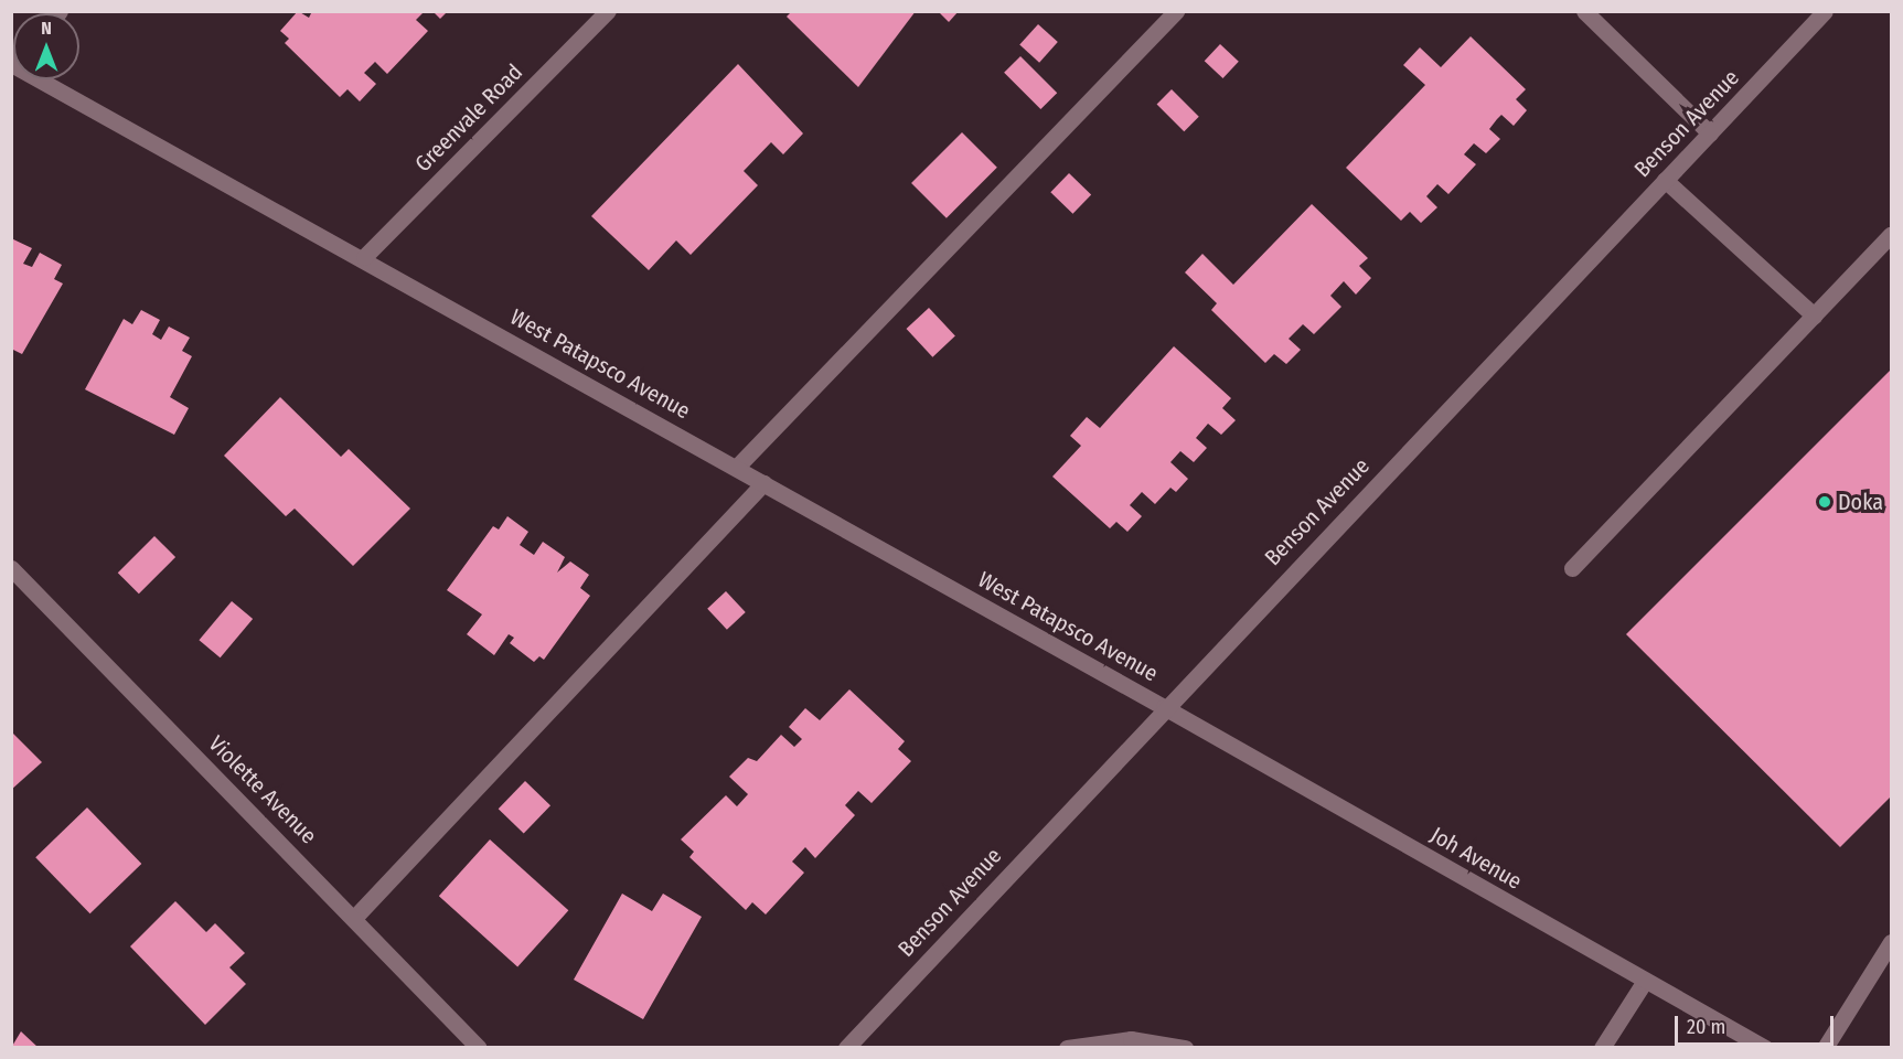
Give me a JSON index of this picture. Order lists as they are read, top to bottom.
{
  "streets": {
    "street": [
      "Greenvale Road",
      "Benson Avenue",
      "West Patapsco Avenue",
      "Violette Avenue",
      "Joh Avenue"
    ]
  },
  "crossings": [
    ["Greenvale Road", "West Patapsco Avenue"],
    ["Benson Avenue", "West Patapsco Avenue"],
    ["Benson Avenue", "Joh Avenue"],
    ["West Patapsco Avenue", "Joh Avenue"]
  ],
  "places": ["Doka"],
  "scale_bar": "20 m",
  "north": "top"
}
